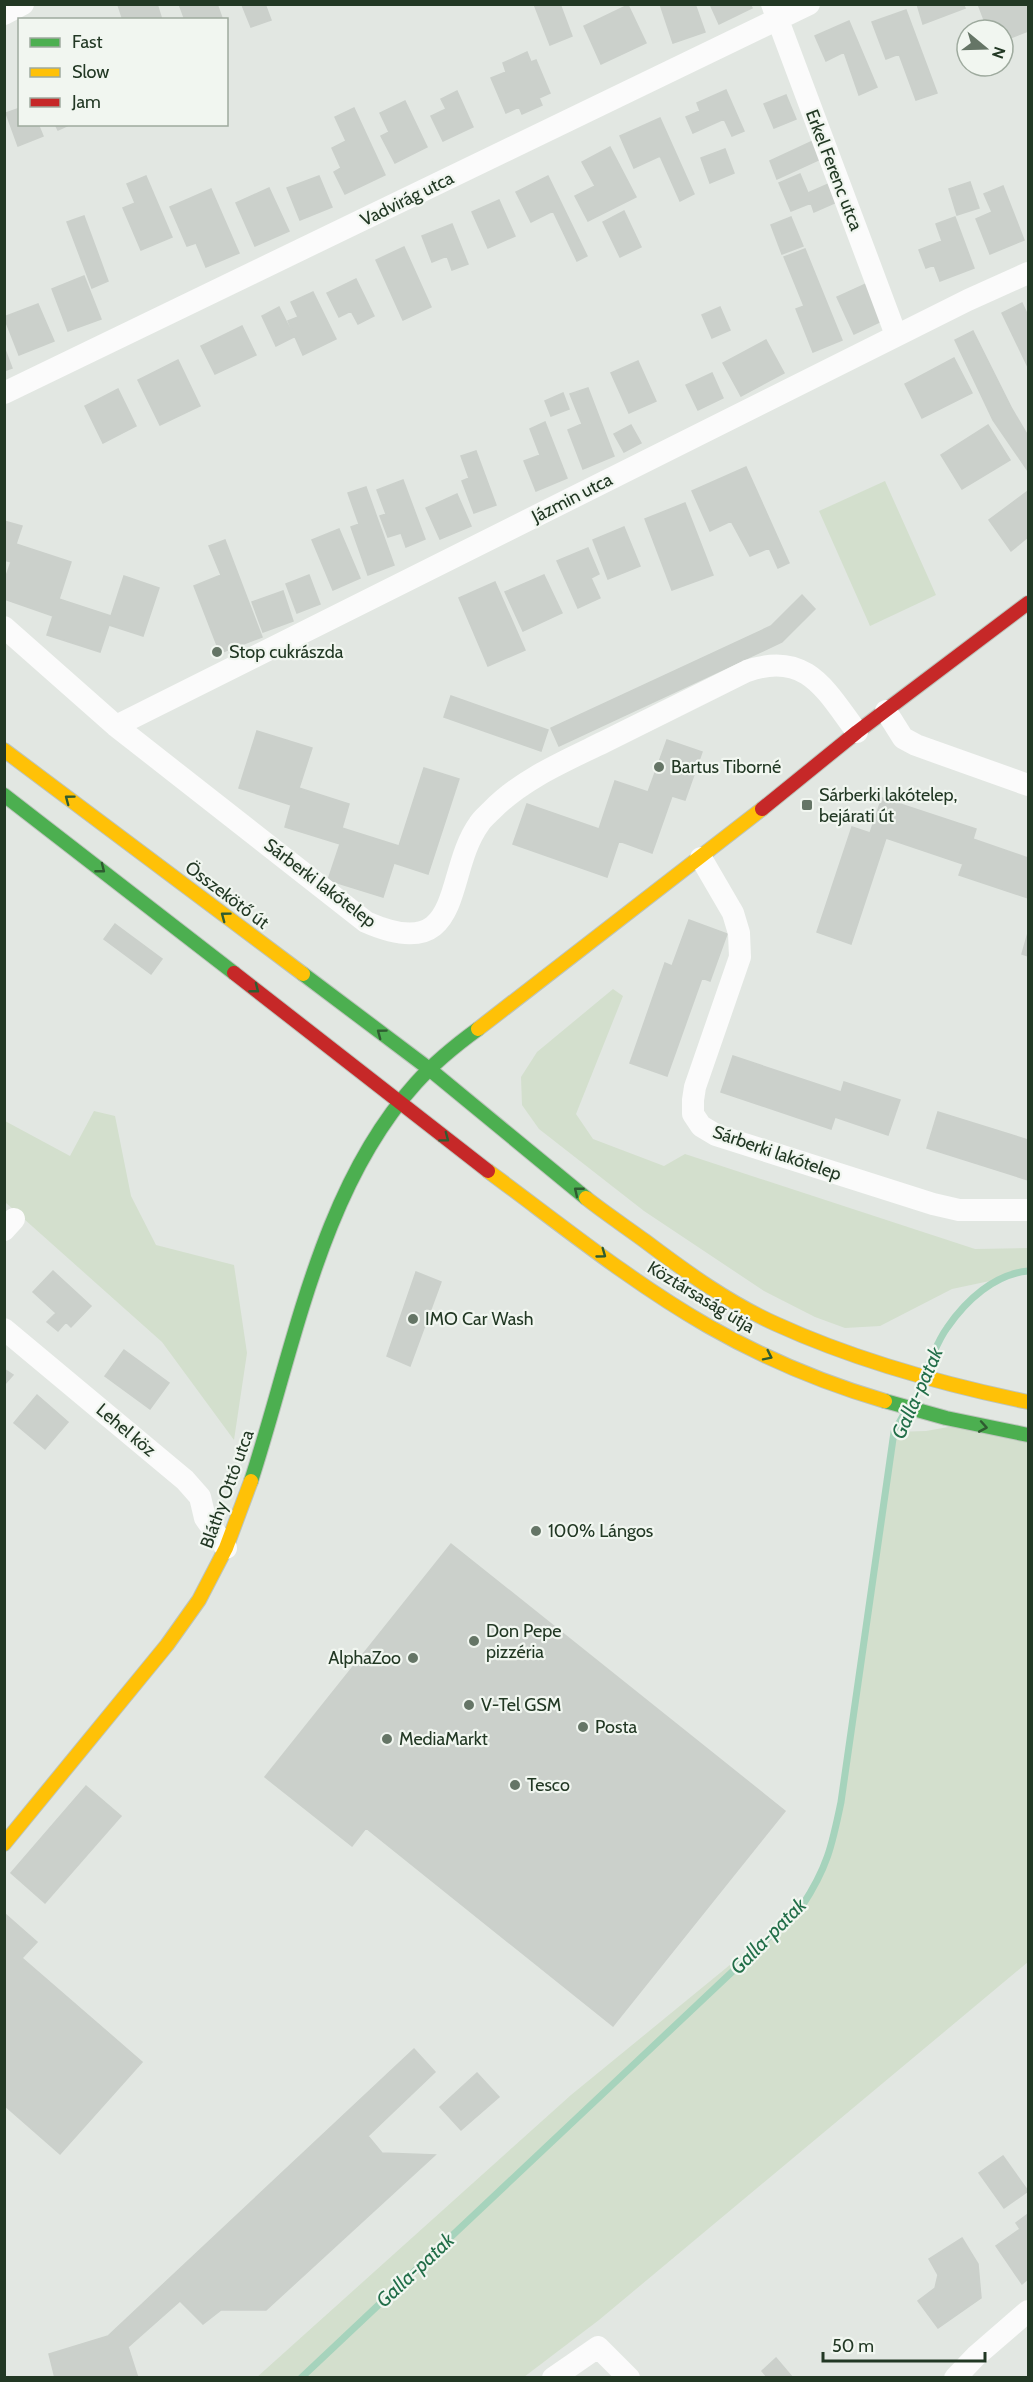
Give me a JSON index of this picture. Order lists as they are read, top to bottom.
{
  "streets": {
    "street": [
      "Erkel Ferenc utca",
      "Vadvirág utca",
      "Jázmin utca",
      "Sárberki lakótelep",
      "Összekötő út",
      "Köztársaság útja",
      "Lehel köz",
      "Bláthy Ottó utca"
    ]
  },
  "crossings": [
    ["Erkel Ferenc utca", "Vadvirág utca"],
    ["Erkel Ferenc utca", "Jázmin utca"],
    ["Jázmin utca", "Sárberki lakótelep"],
    ["Sárberki lakótelep", "Bláthy Ottó utca"],
    ["Összekötő út", "Köztársaság útja"],
    ["Összekötő út", "Bláthy Ottó utca"],
    ["Köztársaság útja", "Bláthy Ottó utca"],
    ["Lehel köz", "Bláthy Ottó utca"]
  ],
  "water": ["Galla-patak"],
  "places": {
    "other": [
      "Stop cukrászda",
      "Bartus Tiborné",
      "IMO Car Wash",
      "100% Lángos",
      "Don Pepe pizzéria",
      "AlphaZoo",
      "V-Tel GSM",
      "Posta",
      "MediaMarkt",
      "Tesco"
    ],
    "transit": ["Sárberki lakótelep, bejárati út"]
  },
  "legend": ["Fast", "Slow", "Jam"],
  "scale_bar": "50 m",
  "north": "right"
}
